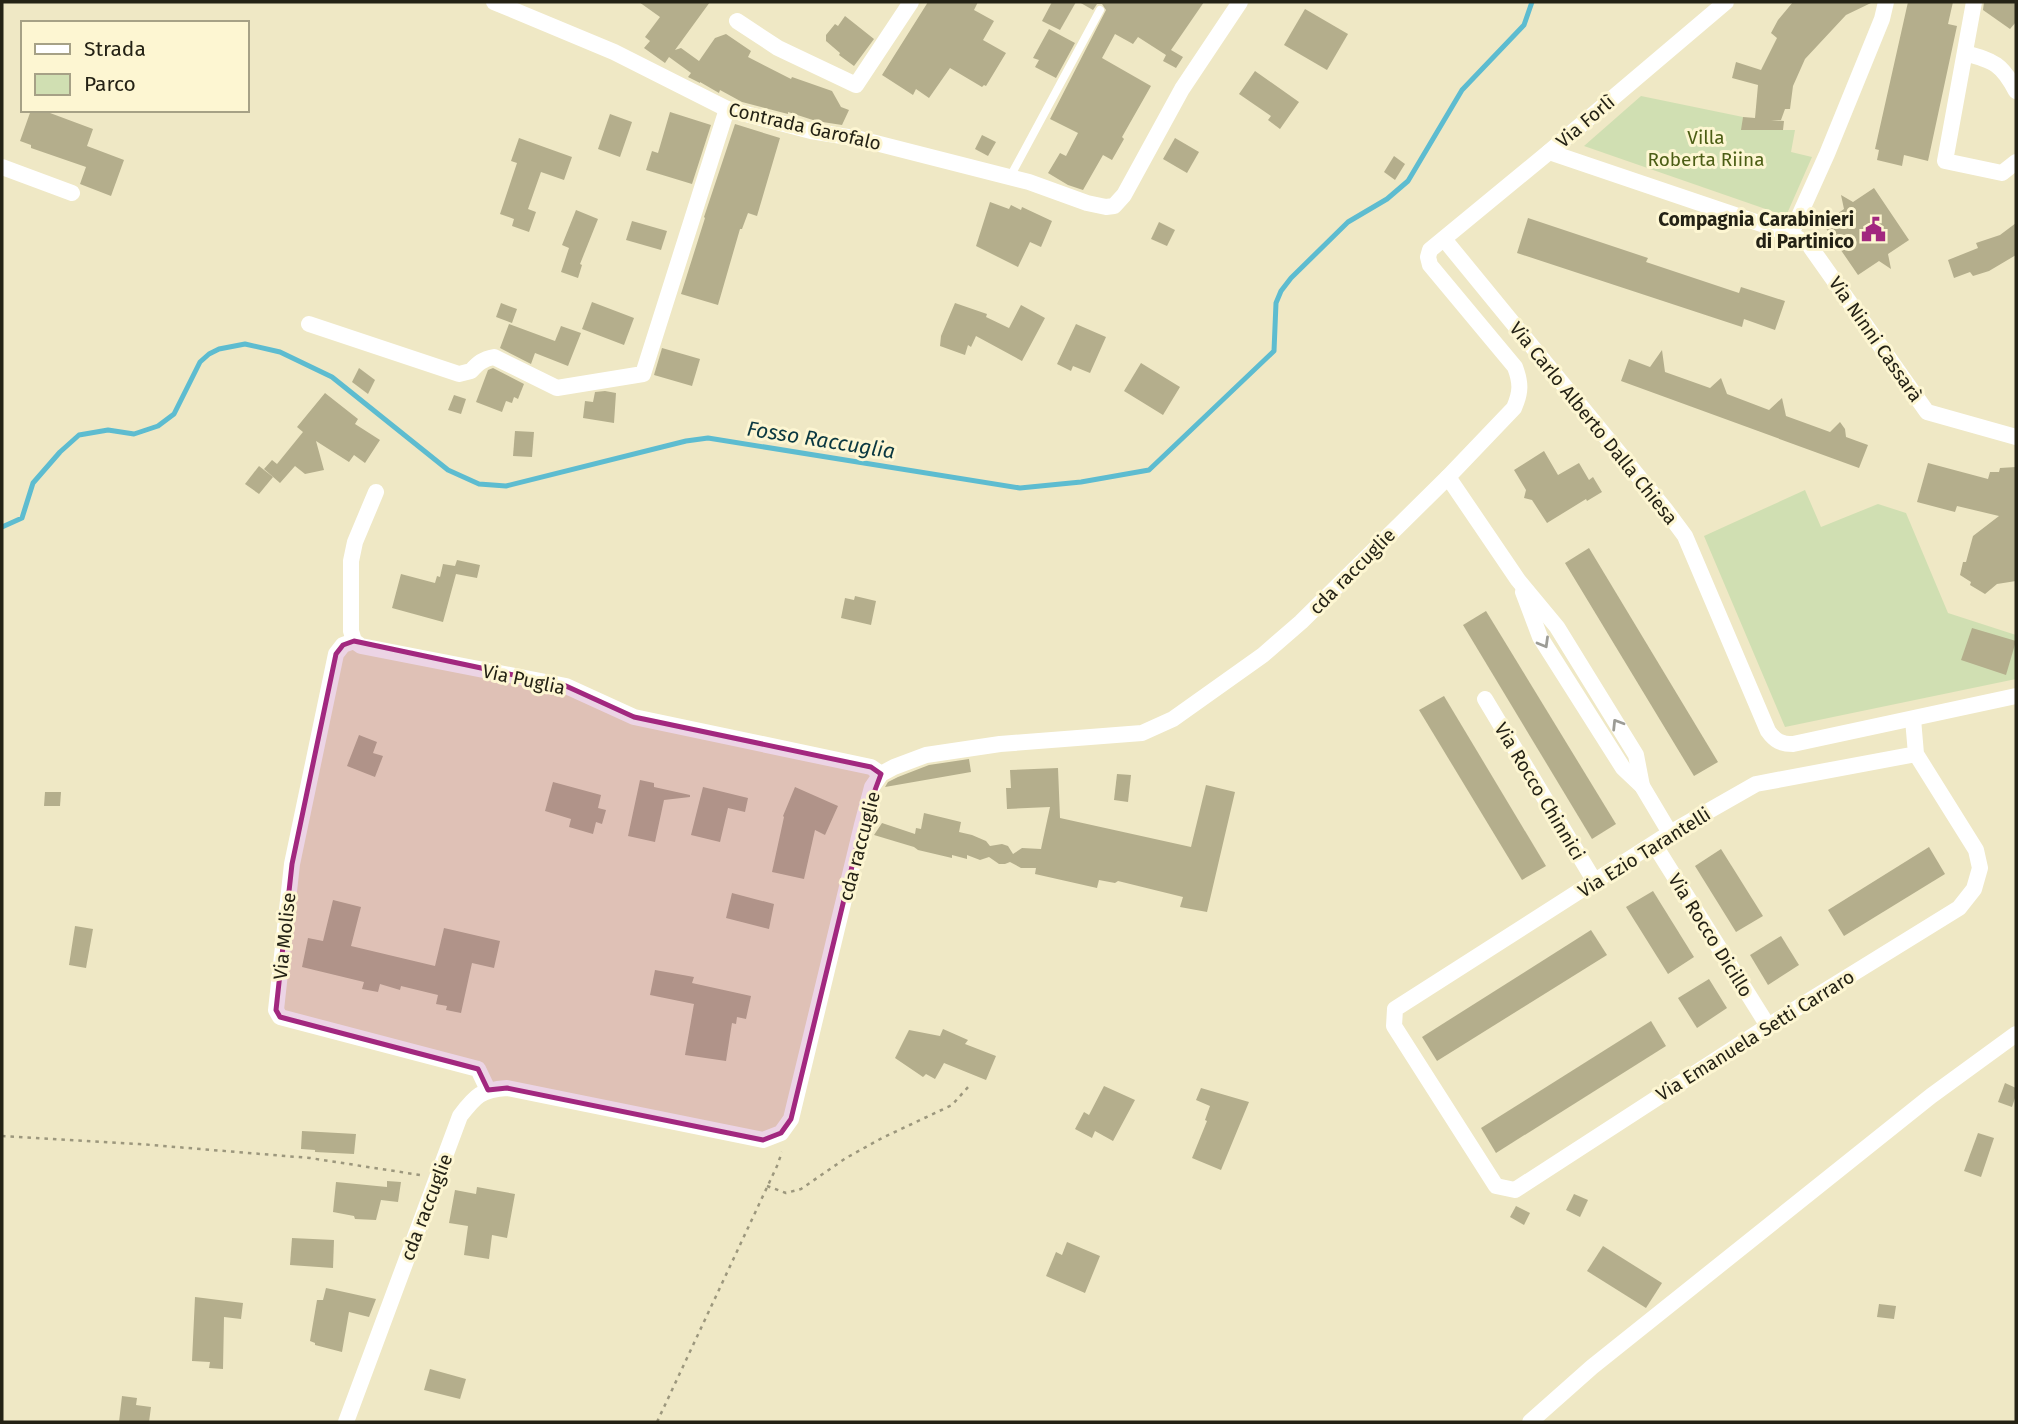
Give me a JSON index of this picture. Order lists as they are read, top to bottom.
{
  "streets": {
    "street": [
      "Via Forlì",
      "Contrada Garofalo",
      "Via Ninni Cassarà",
      "Via Carlo Alberto Dalla Chiesa",
      "cda raccuglie",
      "Via Puglia",
      "Via Rocco Chinnici",
      "Via Ezio Tarantelli",
      "Via Rocco Dicillo",
      "Via Molise",
      "Via Emanuela Setti Carraro"
    ]
  },
  "crossings": [
    ["Via Forlì", "Via Ninni Cassarà"],
    ["Via Forlì", "Via Carlo Alberto Dalla Chiesa"],
    ["Via Forlì", "cda raccuglie"],
    ["Via Carlo Alberto Dalla Chiesa", "cda raccuglie"],
    ["cda raccuglie", "Via Puglia"],
    ["cda raccuglie", "Via Molise"],
    ["Via Puglia", "Via Molise"],
    ["Via Rocco Chinnici", "Via Ezio Tarantelli"],
    ["Via Ezio Tarantelli", "Via Rocco Dicillo"],
    ["Via Ezio Tarantelli", "Via Emanuela Setti Carraro"],
    ["Via Rocco Dicillo", "Via Emanuela Setti Carraro"]
  ],
  "water": ["Fosso Raccuglia"],
  "parks": ["Villa Roberta Riina"],
  "places": {
    "public building": ["Compagnia Carabinieri di Partinico"]
  },
  "legend": ["Strada", "Parco"]
}
